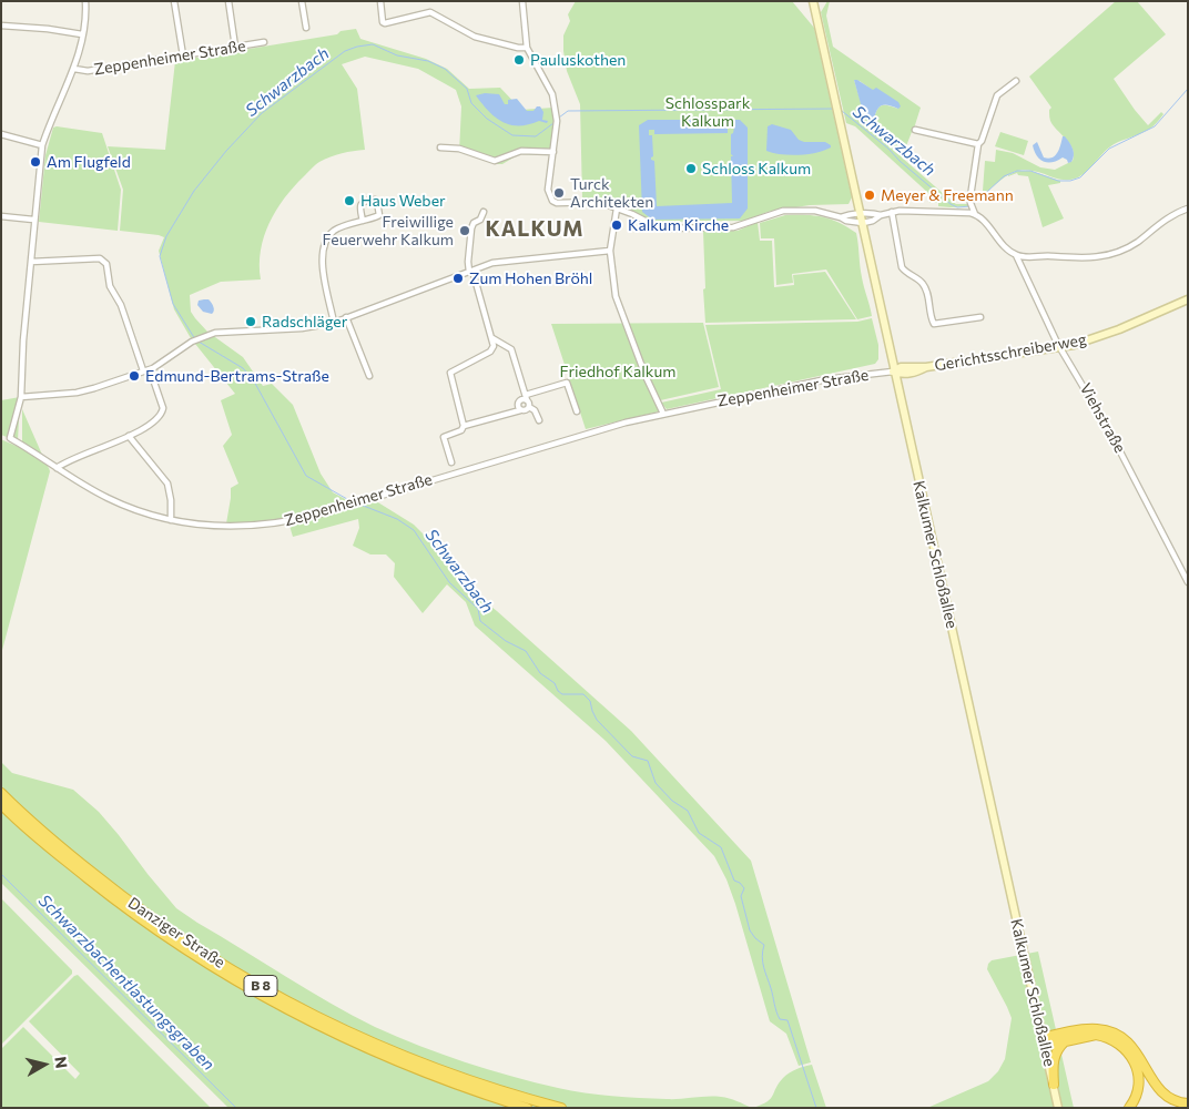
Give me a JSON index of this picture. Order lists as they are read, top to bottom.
{
  "streets": {
    "highway": ["Danziger Straße", "B 8"],
    "main road": ["Gerichtsschreiberweg", "Kalkumer Schloßallee"],
    "street": ["Zeppenheimer Straße", "Viehstraße"]
  },
  "crossings": [
    ["Zeppenheimer Straße", "Gerichtsschreiberweg"],
    ["Zeppenheimer Straße", "Kalkumer Schloßallee"],
    ["Gerichtsschreiberweg", "Viehstraße"],
    ["Gerichtsschreiberweg", "Kalkumer Schloßallee"]
  ],
  "districts": ["KALKUM"],
  "water": ["Schwarzbach", "Schwarzbachentlastungsgraben"],
  "parks": ["Schlosspark Kalkum", "Friedhof Kalkum"],
  "places": [
    "Pauluskothen",
    "Am Flugfeld",
    "Schloss Kalkum",
    "Turck Architekten",
    "Meyer & Freemann",
    "Haus Weber",
    "Kalkum Kirche",
    "Freiwillige Feuerwehr Kalkum",
    "Zum Hohen Bröhl",
    "Radschläger",
    "Edmund-Bertrams-Straße"
  ],
  "north": "right"
}
